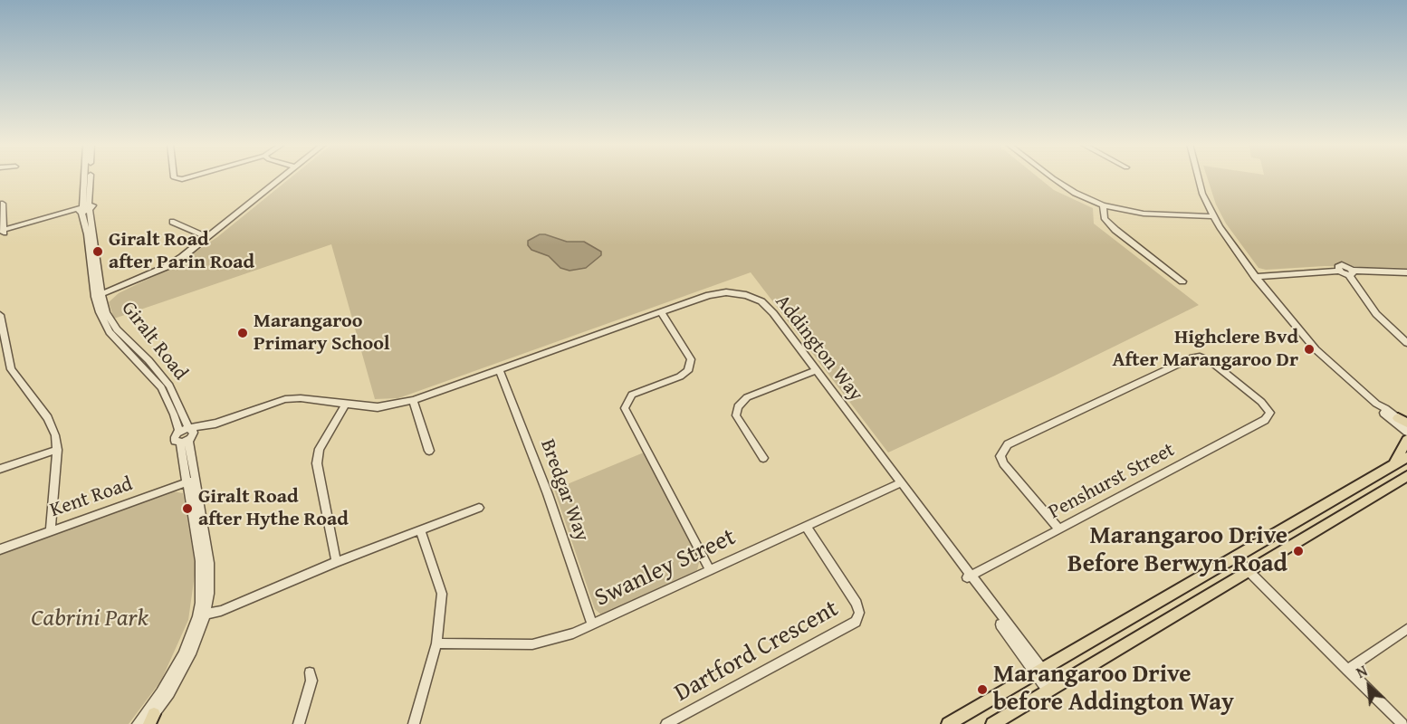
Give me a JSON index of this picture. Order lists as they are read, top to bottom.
{
  "streets": {
    "street": [
      "Giralt Road",
      "Addington Way",
      "Penshurst Street",
      "Bredgar Way",
      "Kent Road",
      "Swanley Street",
      "Dartford Crescent"
    ]
  },
  "crossings": [
    ["Giralt Road", "Addington Way"],
    ["Addington Way", "Penshurst Street"],
    ["Addington Way", "Bredgar Way"],
    ["Addington Way", "Swanley Street"],
    ["Bredgar Way", "Swanley Street"],
    ["Swanley Street", "Dartford Crescent"]
  ],
  "parks": ["Cabrini Park"],
  "places": [
    "Giralt Road after Parin Road",
    "Marangaroo Primary School",
    "Highclere Bvd After Marangaroo Dr",
    "Giralt Road after Hythe Road",
    "Marangaroo Drive Before Berwyn Road",
    "Marangaroo Drive before Addington Way"
  ],
  "north": "top left"
}
